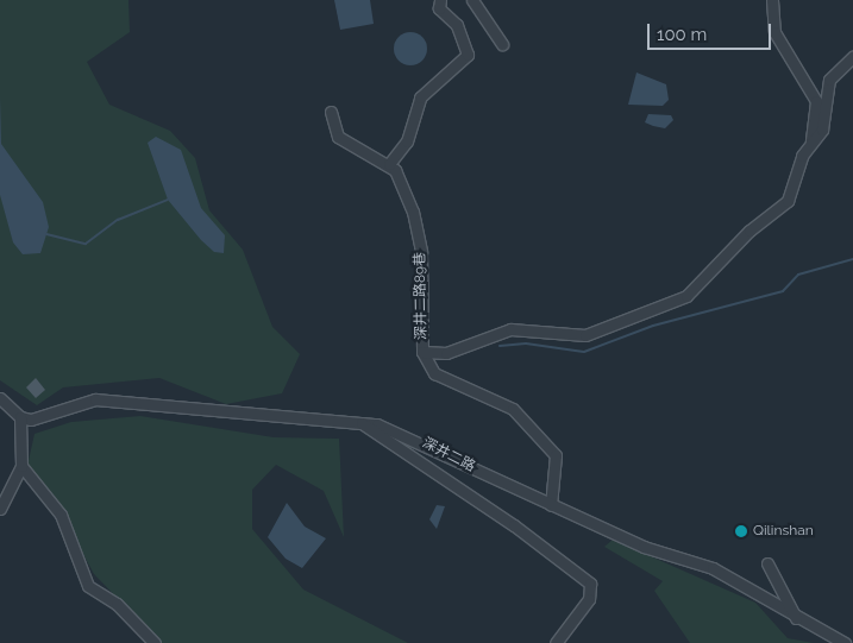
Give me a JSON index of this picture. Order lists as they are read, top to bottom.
{
  "streets": {
    "street": ["深井二路89巷", "深井二路"]
  },
  "crossings": [
    ["深井二路89巷", "深井二路"]
  ],
  "places": ["Qilinshan"],
  "scale_bar": "100 m"
}
